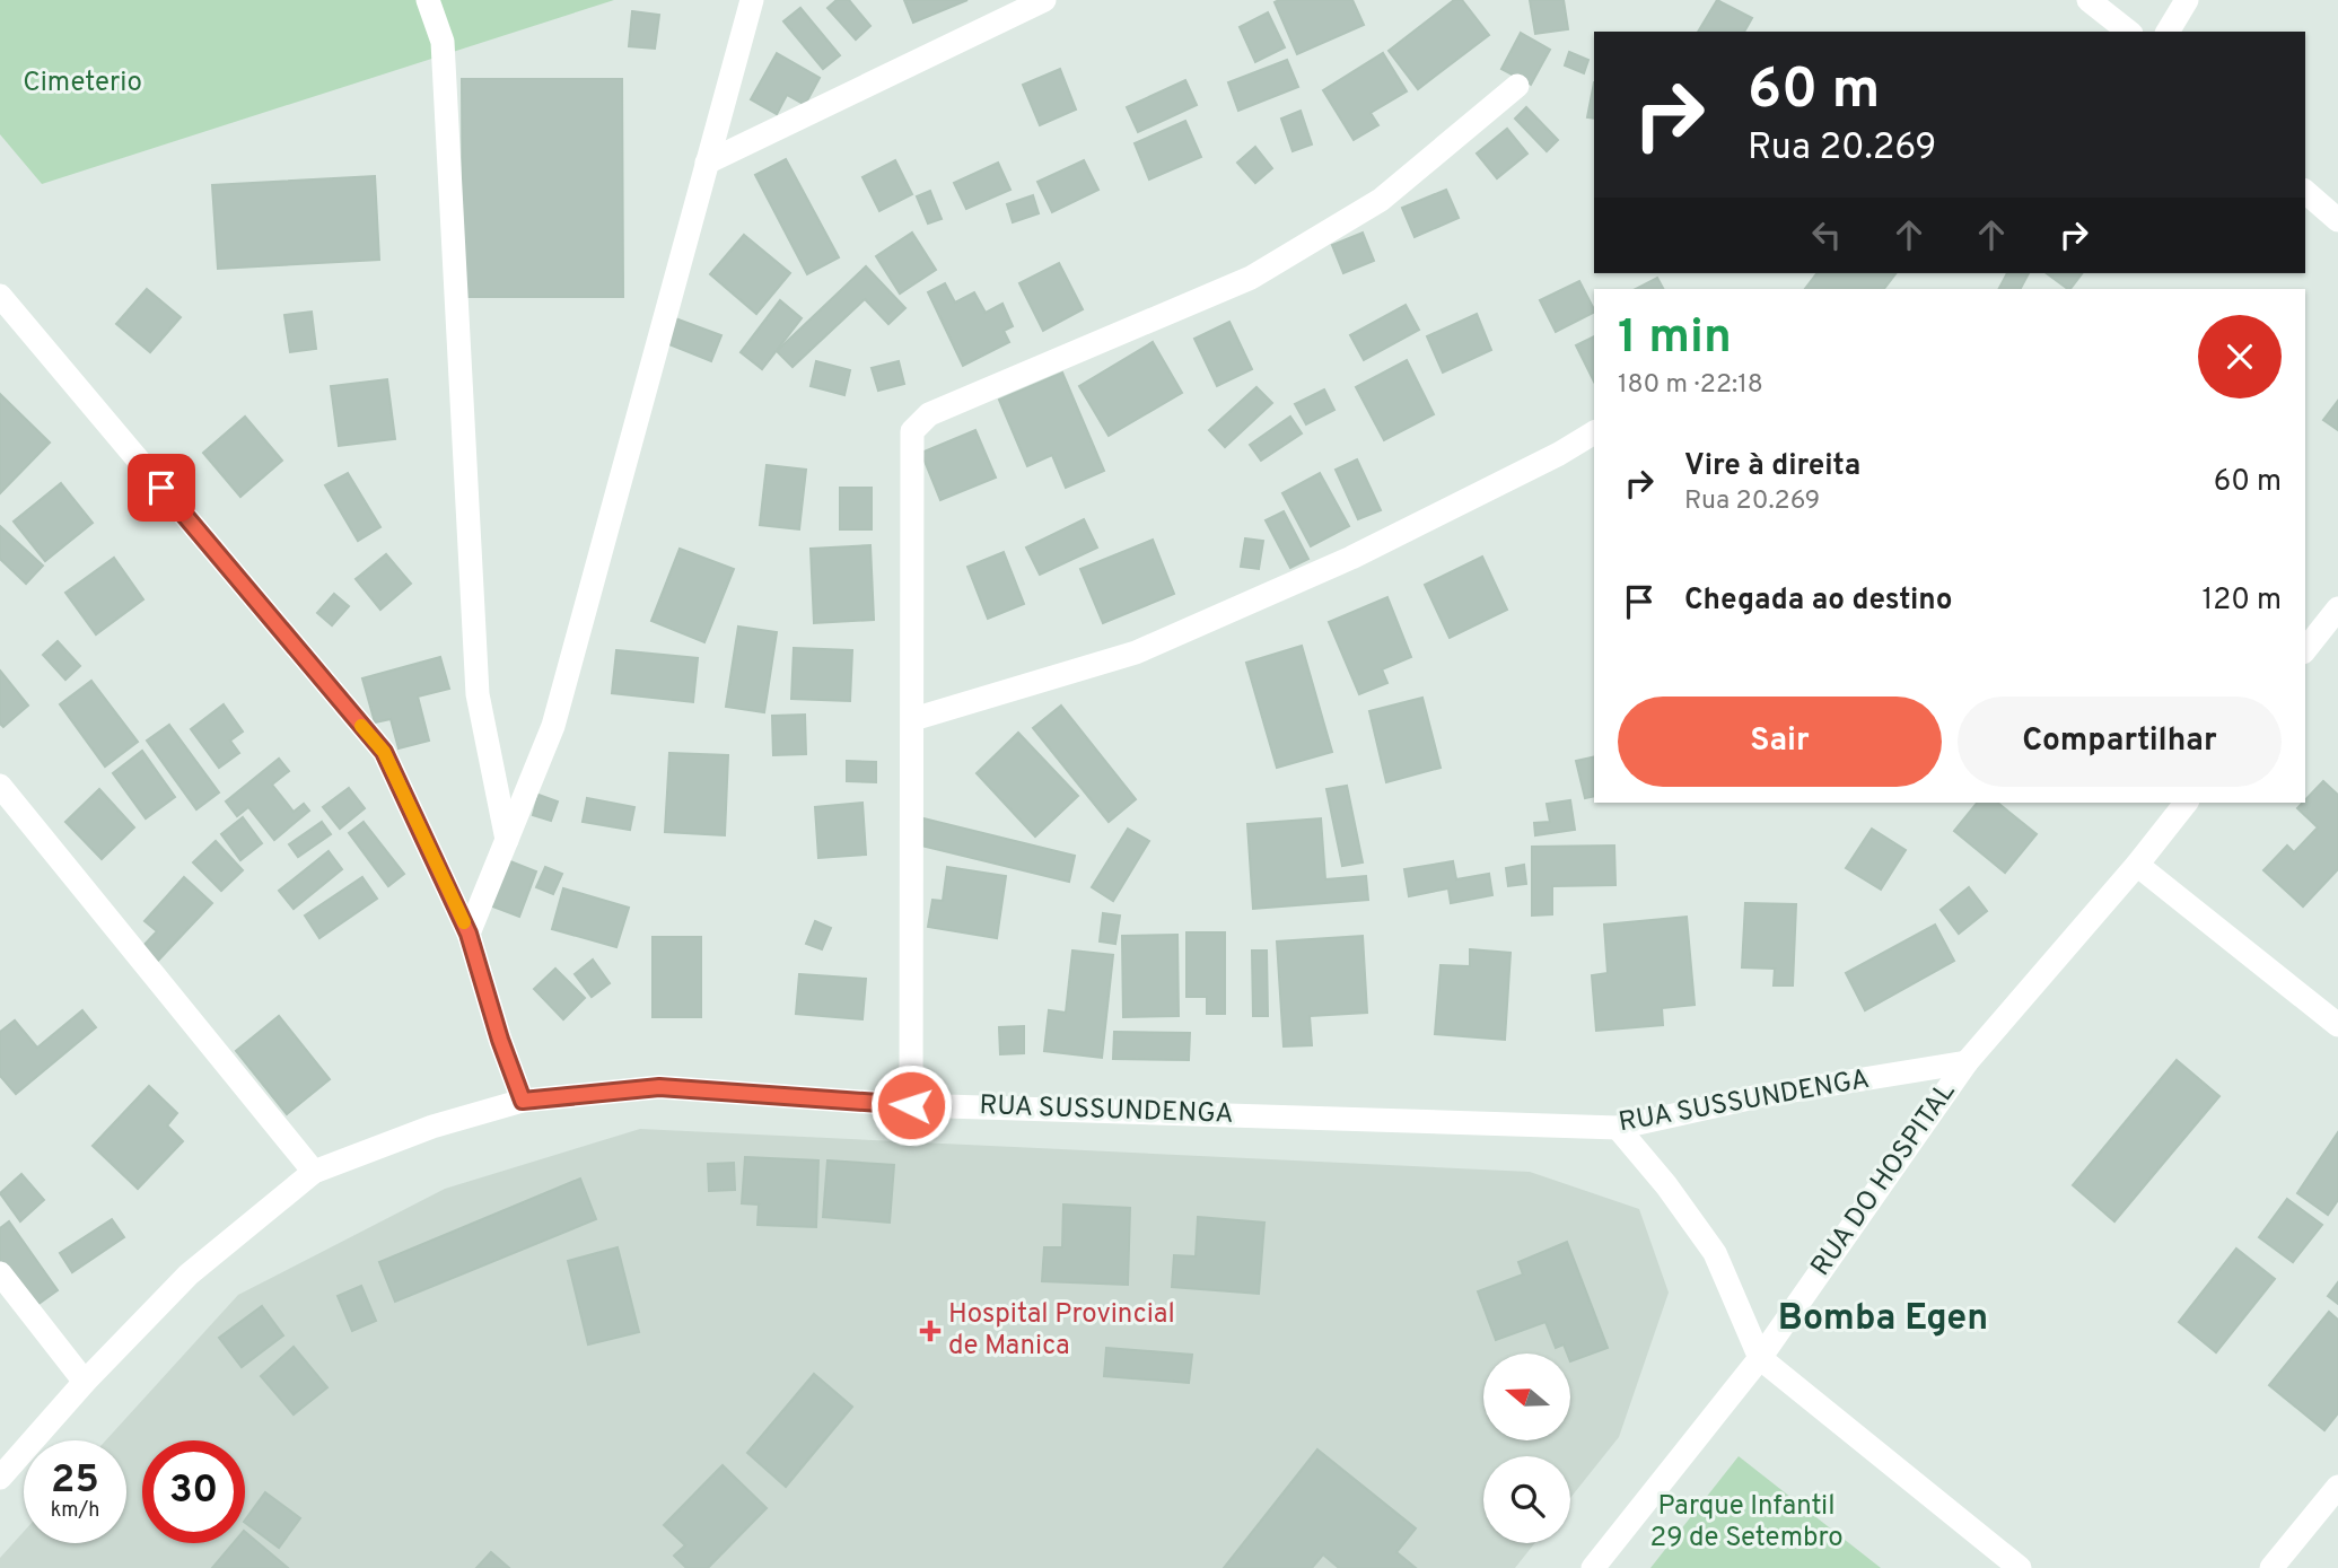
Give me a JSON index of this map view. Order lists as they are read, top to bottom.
{
  "streets": {
    "street": ["RUA SUSSUNDENGA", "RUA DO HOSPITAL"]
  },
  "crossings": [
    ["RUA SUSSUNDENGA", "RUA DO HOSPITAL"]
  ],
  "districts": ["Bomba Egen"],
  "parks": ["Cimeterio", "Parque Infantil 29 de Setembro"],
  "places": {
    "health": ["Hospital Provincial de Manica"]
  },
  "north": "left",
  "page": {
    "turn": ["60 m", "Rua 20.269"],
    "heading": ["1 min", "180 m · 22:18"],
    "list": [
      {
        "name": "Vire à direita",
        "note": "Rua 20.269",
        "value": "60 m"
      },
      {
        "name": "Chegada ao destino",
        "value": "120 m"
      }
    ],
    "buttons": ["Sair", "Compartilhar"],
    "speed": "25 km/h",
    "limit": "30"
  }
}
